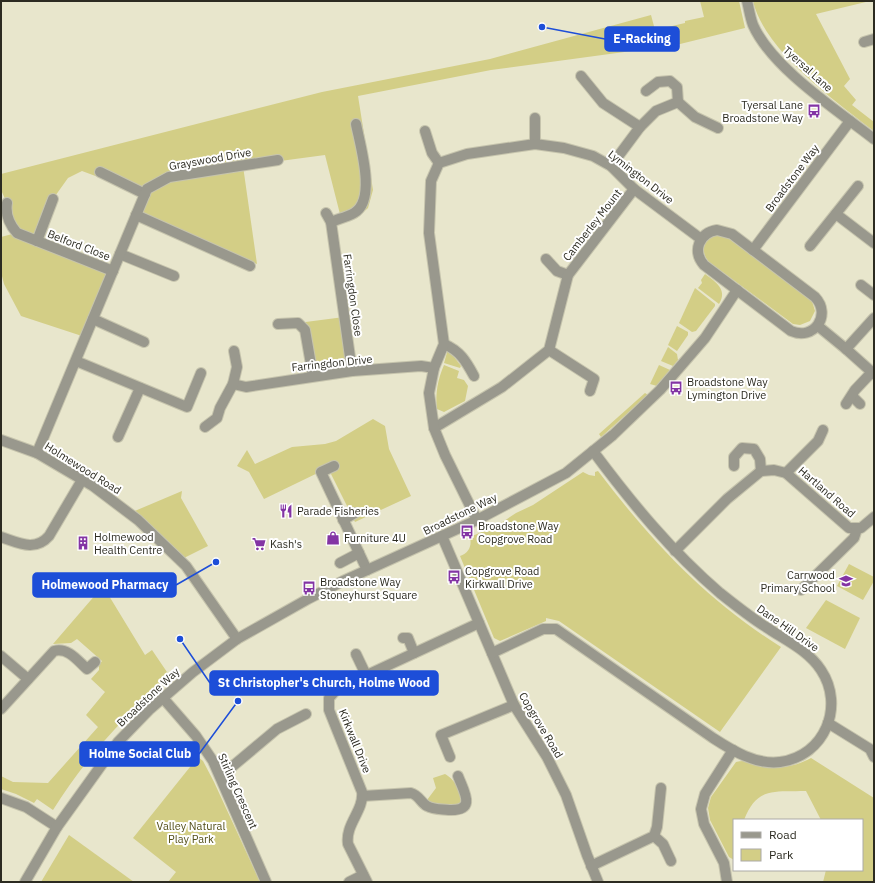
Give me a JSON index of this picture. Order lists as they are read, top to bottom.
{
  "streets": {
    "street": [
      "Tyersal Lane",
      "Grayswood Drive",
      "Lymington Drive",
      "Broadstone Way",
      "Camberley Mount",
      "Belford Close",
      "Farringdon Close",
      "Farringdon Drive",
      "Holmewood Road",
      "Hartland Road",
      "Dane Hill Drive",
      "Copgrove Road",
      "Kirkwall Drive",
      "Stirling Crescent"
    ]
  },
  "crossings": [
    ["Tyersal Lane", "Broadstone Way"],
    ["Grayswood Drive", "Belford Close"],
    ["Grayswood Drive", "Holmewood Road"],
    ["Lymington Drive", "Camberley Mount"],
    ["Broadstone Way", "Holmewood Road"],
    ["Broadstone Way", "Dane Hill Drive"],
    ["Broadstone Way", "Copgrove Road"],
    ["Broadstone Way", "Stirling Crescent"],
    ["Farringdon Close", "Farringdon Drive"],
    ["Dane Hill Drive", "Copgrove Road"],
    ["Copgrove Road", "Kirkwall Drive"]
  ],
  "parks": ["Valley Natural Play Park"],
  "places": {
    "other": [
      "E-Racking",
      "Holmewood Pharmacy",
      "St Christopher's Church, Holme Wood",
      "Holme Social Club"
    ],
    "bus stop": [
      "Tyersal Lane Broadstone Way",
      "Broadstone Way Lymington Drive",
      "Broadstone Way Copgrove Road",
      "Copgrove Road Kirkwall Drive",
      "Broadstone Way Stoneyhurst Square"
    ],
    "restaurant": ["Parade Fisheries"],
    "shop": ["Furniture 4U"],
    "building": ["Holmewood Health Centre"],
    "supermarket": ["Kash's"],
    "school or university": ["Carrwood Primary School"]
  },
  "legend": ["Road", "Park"]
}
